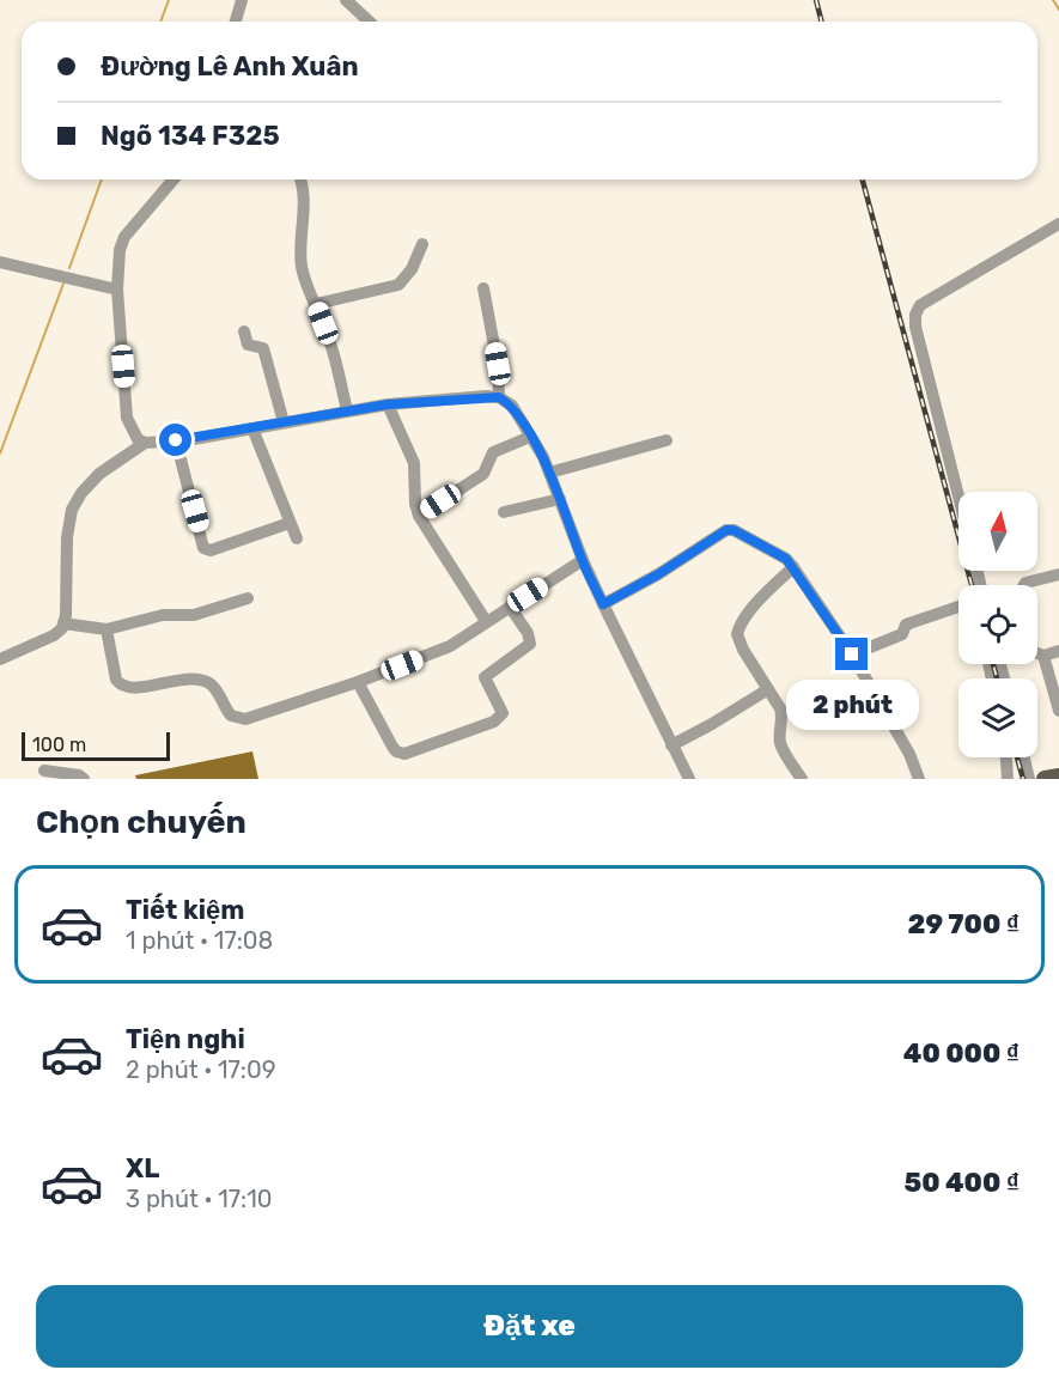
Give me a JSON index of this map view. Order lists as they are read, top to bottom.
{
  "scale_bar": "100 m",
  "north": "top",
  "page": {
    "banner": ["Đường Lê Anh Xuân", "Ngõ 134 F325"],
    "bubble": "2 phút",
    "scale": "100 m",
    "heading": "Chọn chuyến",
    "list": [
      {
        "name": "Tiết kiệm",
        "note": "1 phút · 17:08",
        "value": "29 700 ₫"
      },
      {
        "name": "Tiện nghi",
        "note": "2 phút · 17:09",
        "value": "40 000 ₫"
      },
      {
        "name": "XL",
        "note": "3 phút · 17:10",
        "value": "50 400 ₫"
      }
    ],
    "buttons": "Đặt xe"
  }
}
